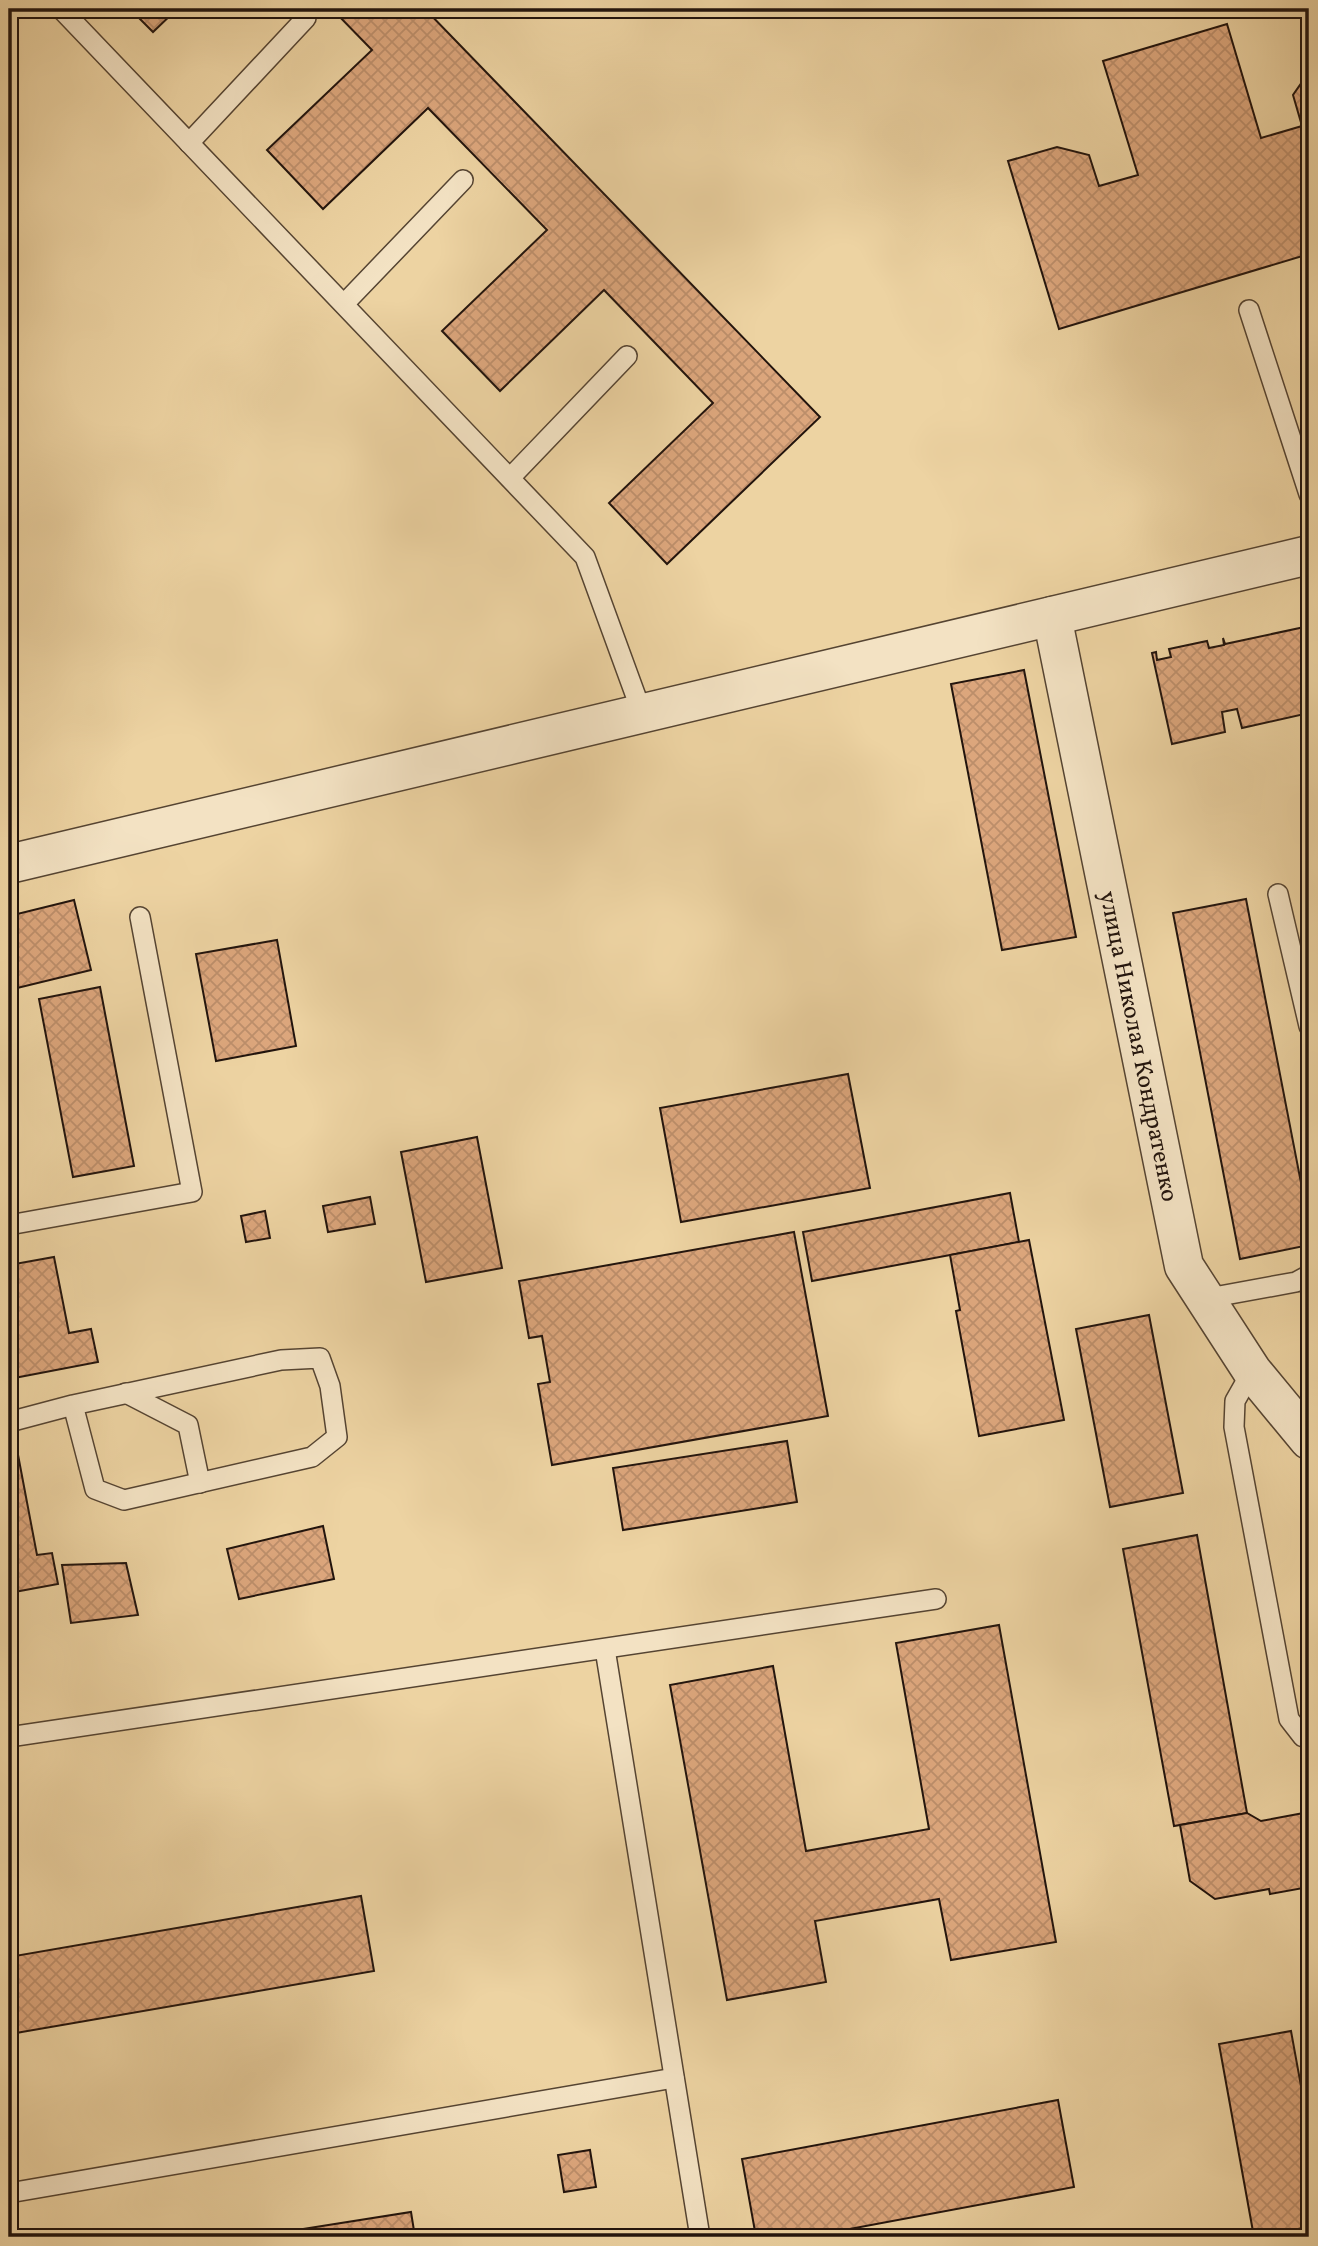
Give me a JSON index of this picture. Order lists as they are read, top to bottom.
{
  "streets": {
    "street": ["улица Николая Кондратенко"]
  }
}
